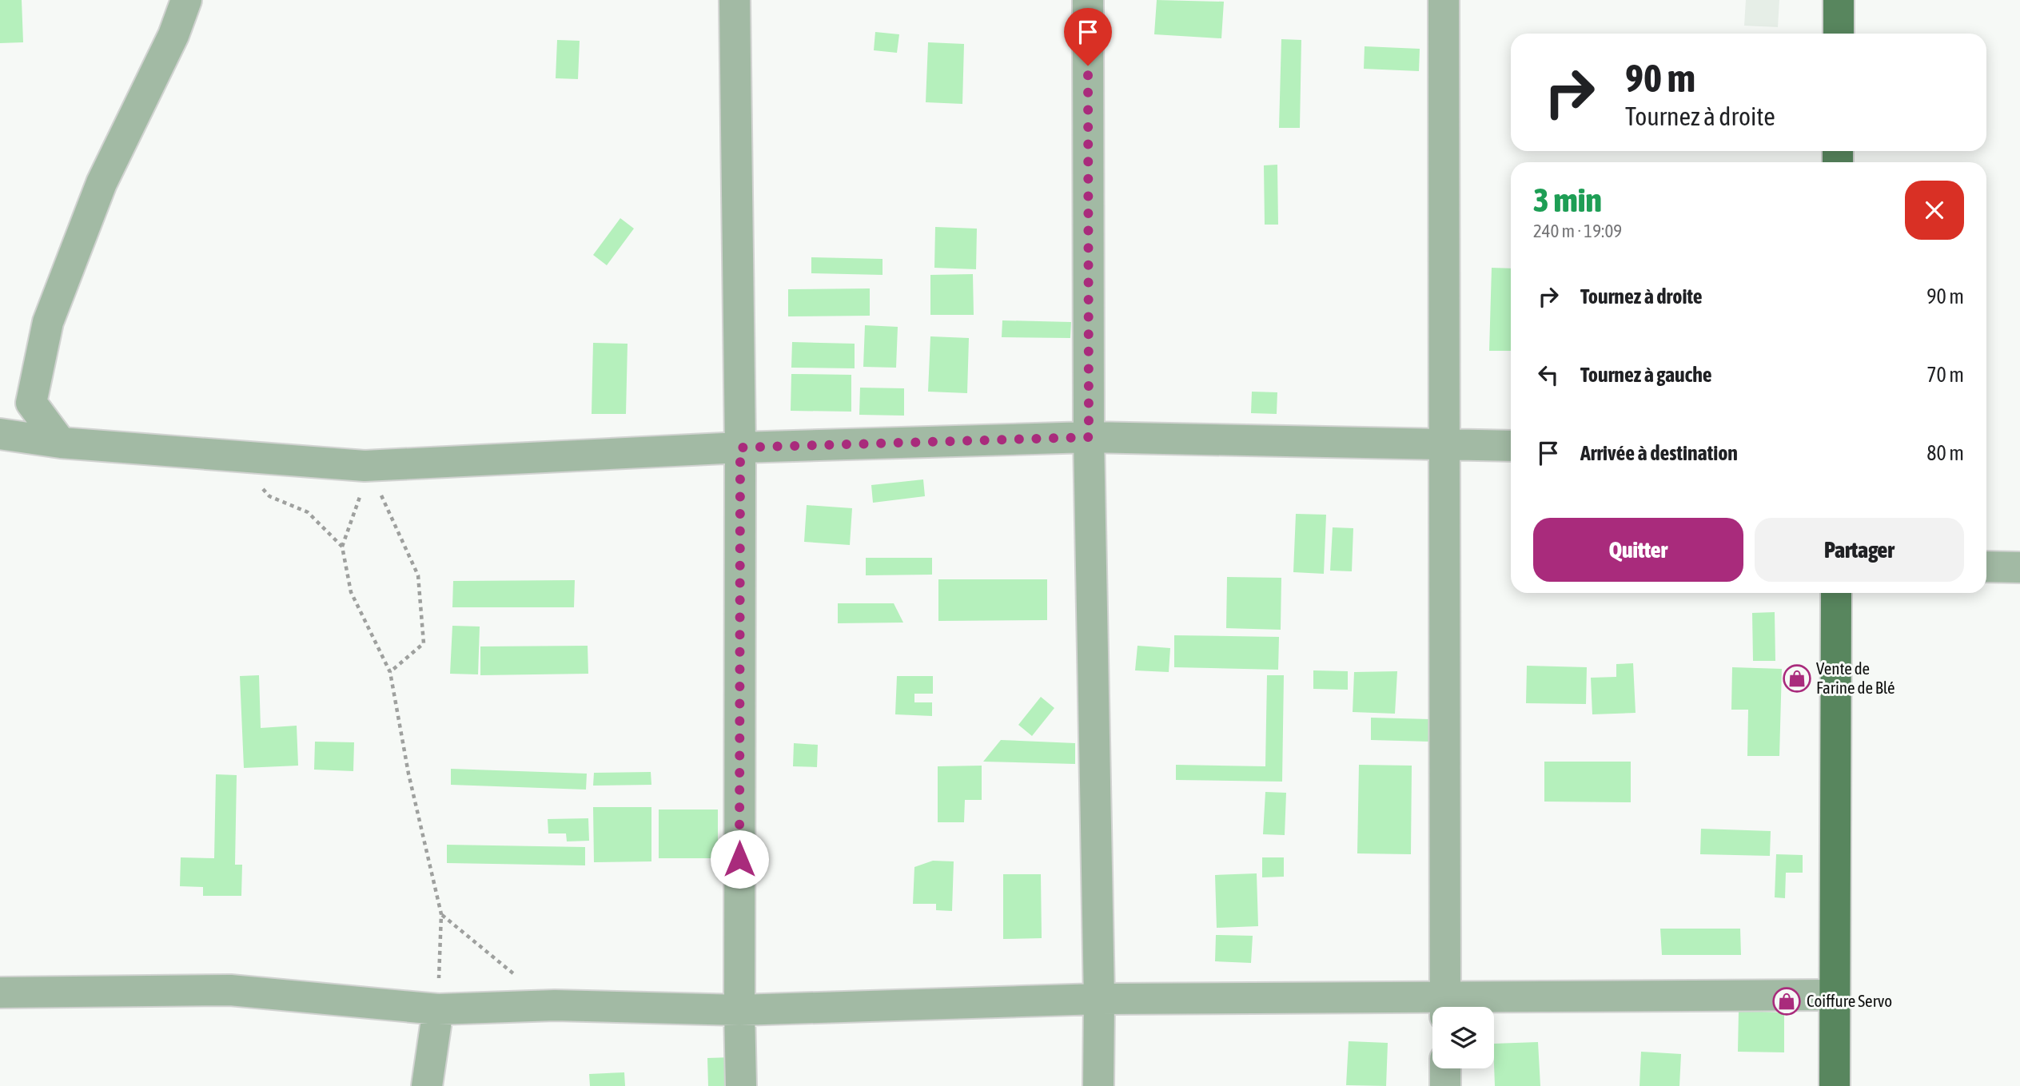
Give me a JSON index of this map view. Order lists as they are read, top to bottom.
{
  "places": {
    "shop": ["Vente de Farine de Blé", "Coiffure Servo"]
  },
  "page": {
    "turn": ["90 m", "Tournez à droite"],
    "heading": ["3 min", "240 m · 19:09"],
    "list": [
      {
        "name": "Tournez à droite",
        "value": "90 m"
      },
      {
        "name": "Tournez à gauche",
        "value": "70 m"
      },
      {
        "name": "Arrivée à destination",
        "value": "80 m"
      }
    ],
    "buttons": ["Quitter", "Partager"]
  }
}
